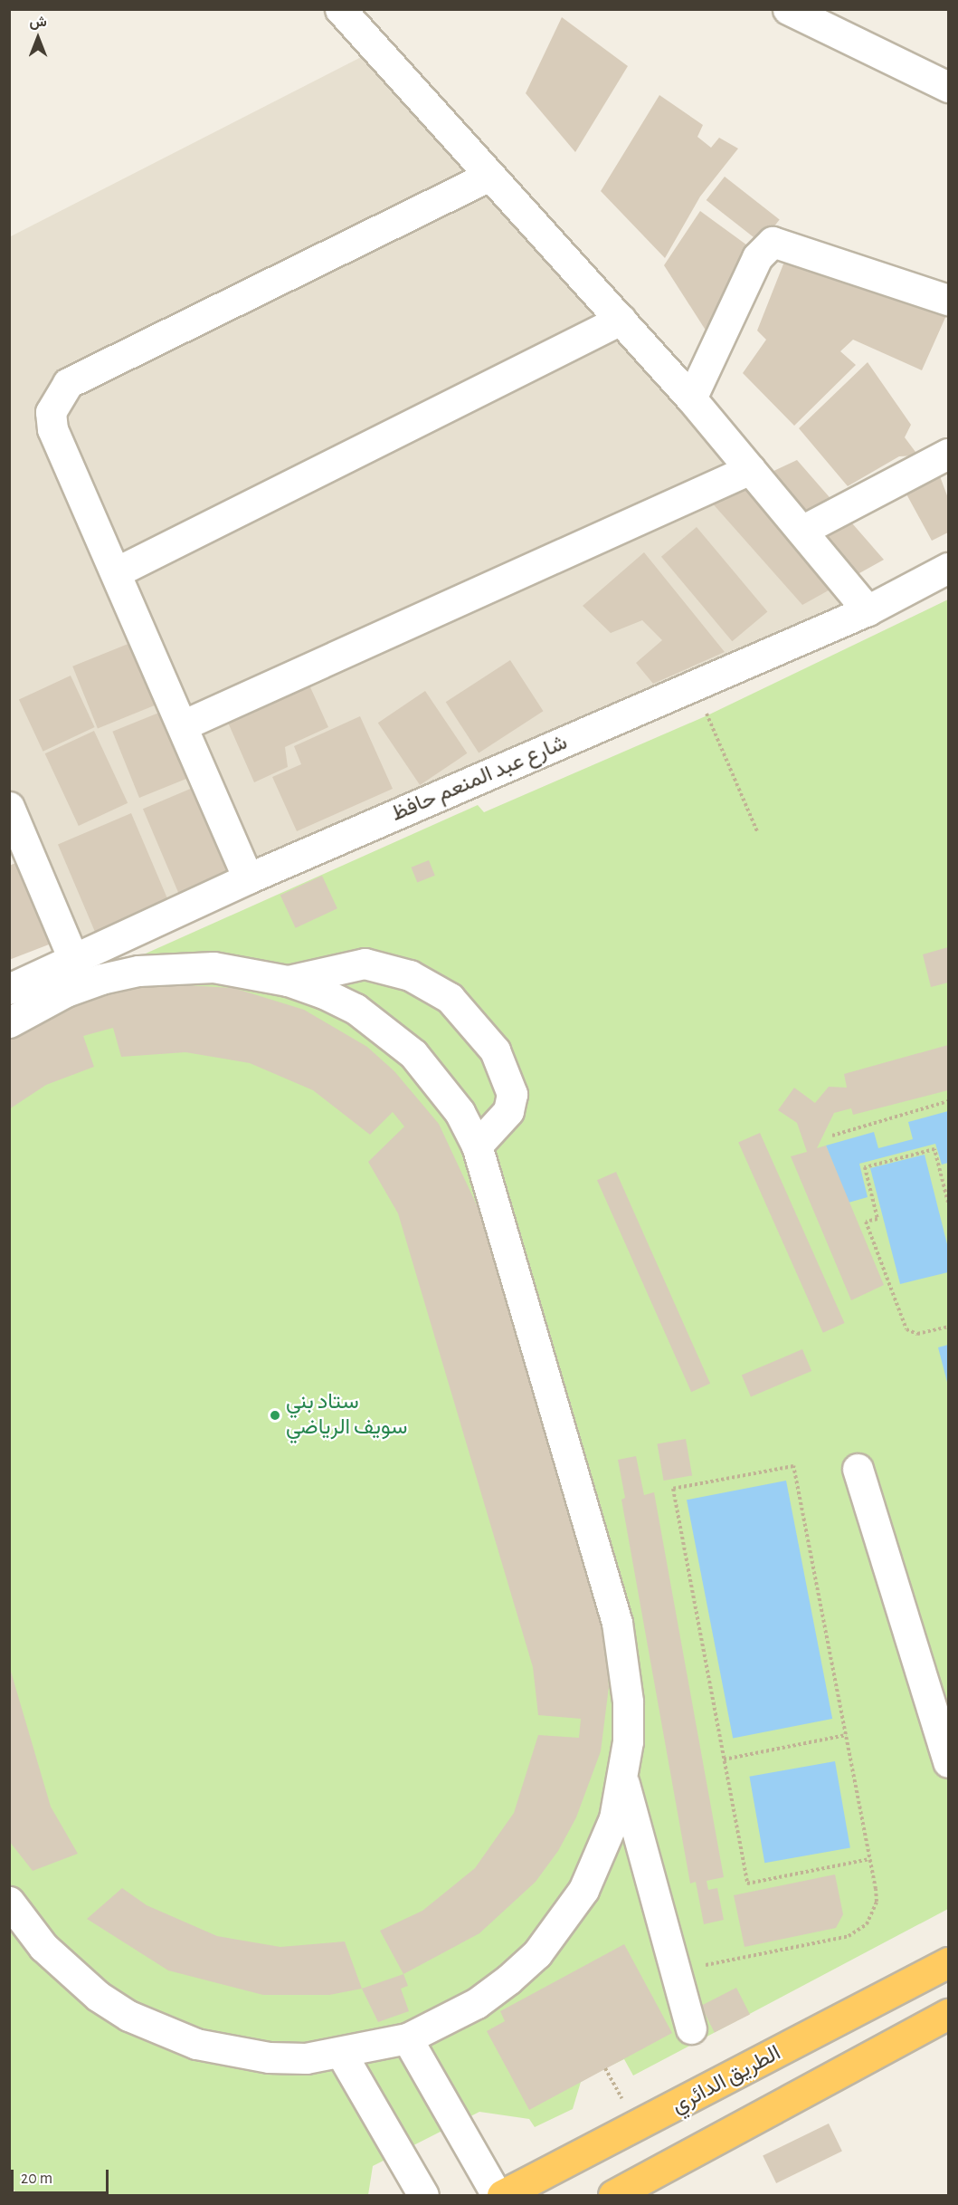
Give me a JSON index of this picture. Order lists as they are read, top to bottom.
{
  "streets": {
    "highway": ["الطريق الدائري"],
    "street": ["شارع عبد المنعم حافظ"]
  },
  "places": ["ستاد بني سويف الرياضي"],
  "scale_bar": "20 m",
  "north": "top"
}
